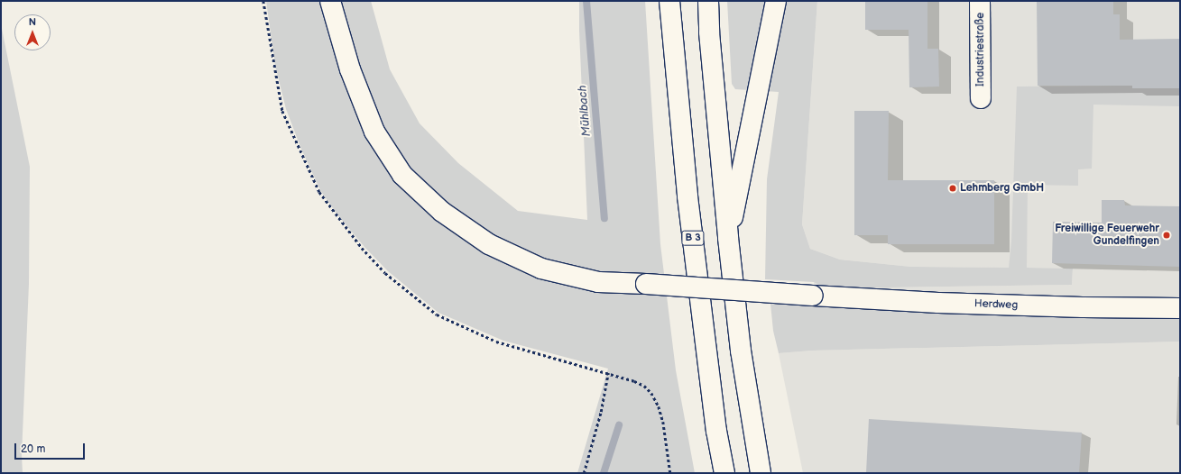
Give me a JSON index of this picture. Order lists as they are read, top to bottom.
{
  "streets": {
    "main road": ["Industriestraße", "B 3", "Herdweg"]
  },
  "water": ["Mühlbach"],
  "places": ["Lehmberg GmbH", "Freiwillige Feuerwehr Gundelfingen"],
  "scale_bar": "20 m",
  "north": "top"
}
